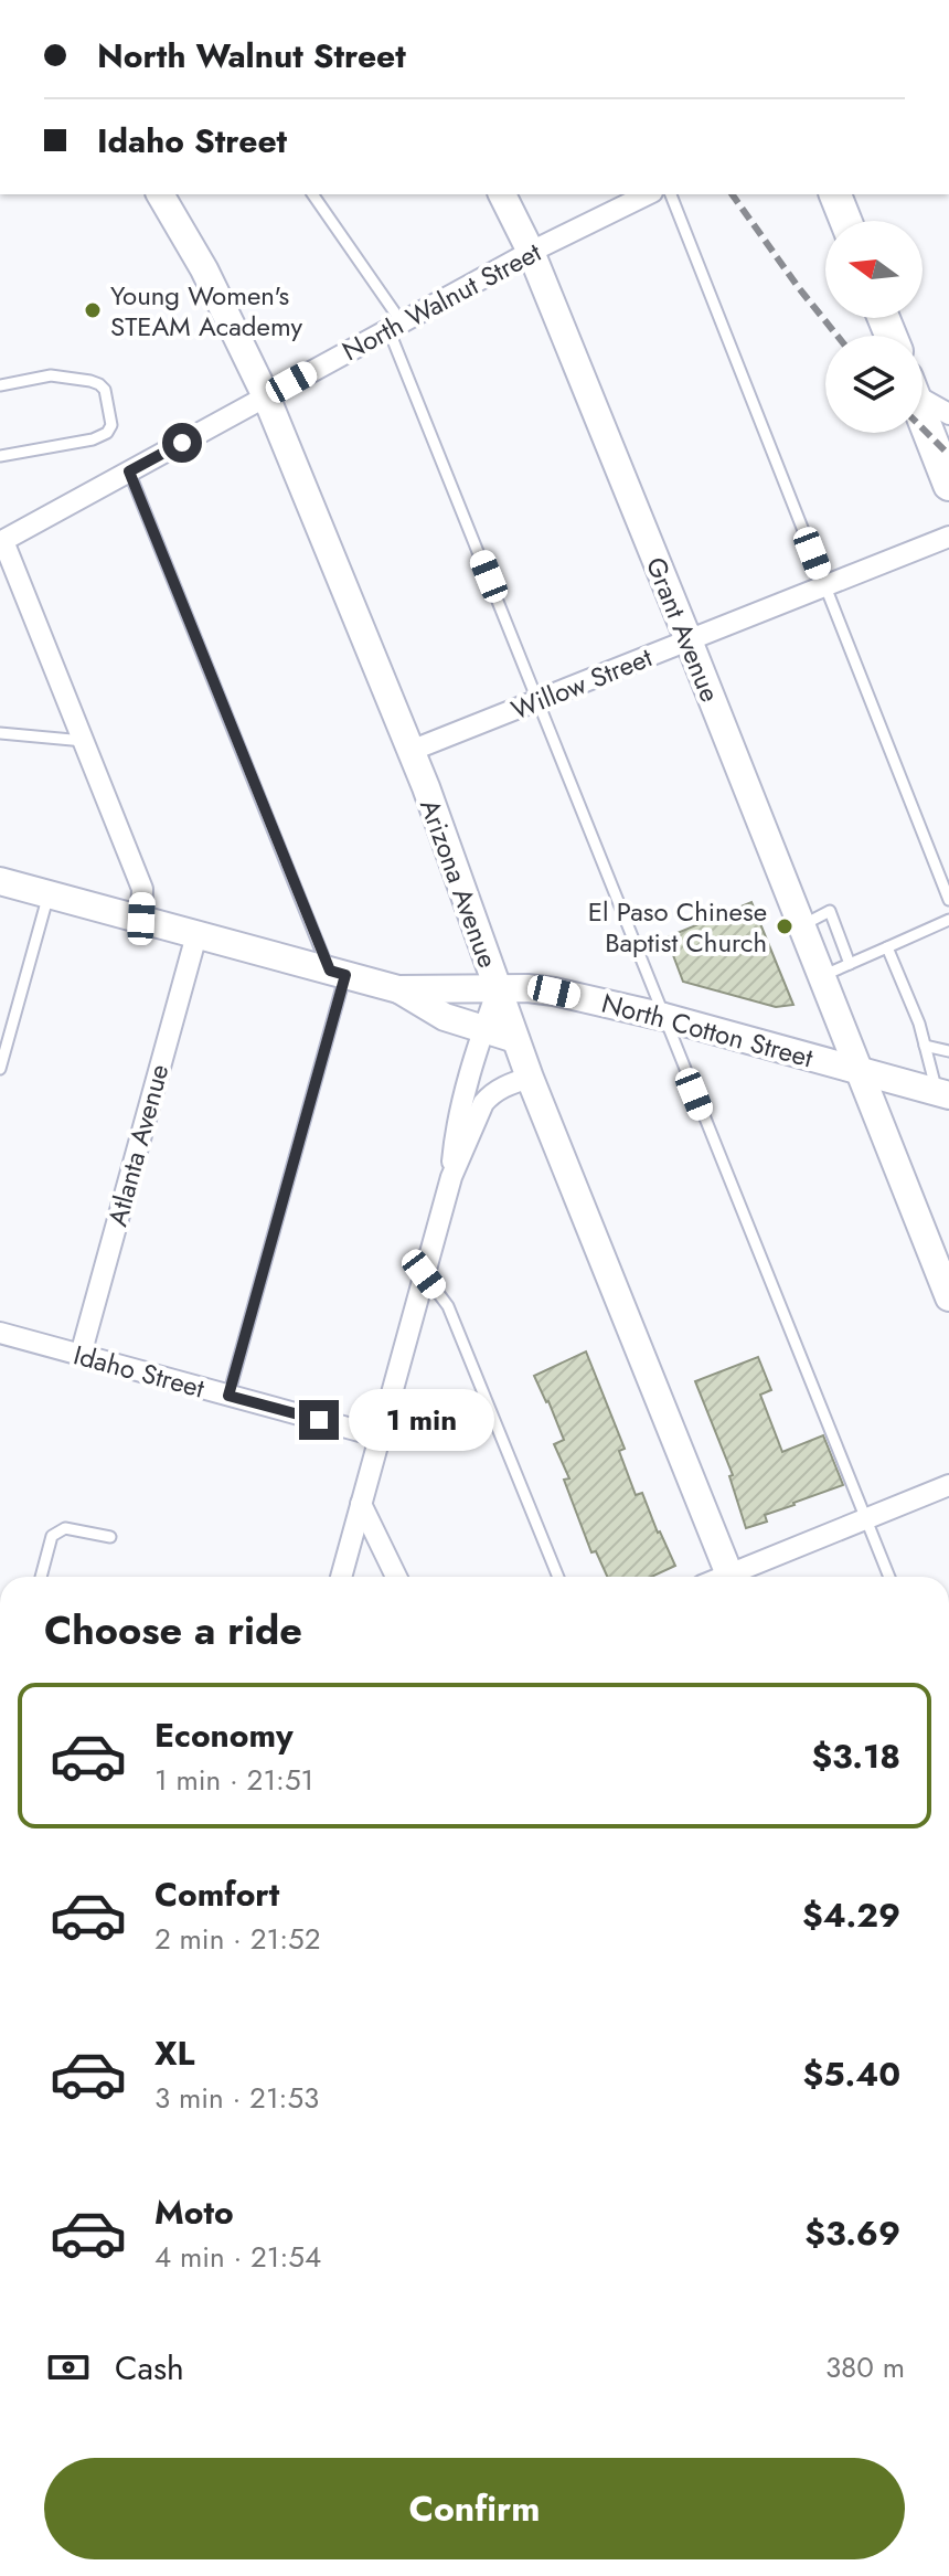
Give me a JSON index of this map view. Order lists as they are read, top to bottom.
{
  "streets": {
    "main road": ["Grant Avenue", "Arizona Avenue", "North Cotton Street"],
    "street": [
      "North Walnut Street",
      "Willow Street",
      "Atlanta Avenue",
      "Idaho Street"
    ]
  },
  "crossings": [
    ["North Walnut Street", "Grant Avenue"],
    ["North Walnut Street", "Arizona Avenue"],
    ["Grant Avenue", "Willow Street"],
    ["Grant Avenue", "North Cotton Street"],
    ["Willow Street", "Arizona Avenue"],
    ["Arizona Avenue", "North Cotton Street"],
    ["North Cotton Street", "Atlanta Avenue"],
    ["Atlanta Avenue", "Idaho Street"]
  ],
  "places": ["Young Women's STEAM Academy", "El Paso Chinese Baptist Church"],
  "north": "left",
  "page": {
    "banner": ["North Walnut Street", "Idaho Street"],
    "bubble": "1 min",
    "heading": "Choose a ride",
    "list": [
      {
        "name": "Economy",
        "note": "1 min · 21:51",
        "value": "$3.18"
      },
      {
        "name": "Comfort",
        "note": "2 min · 21:52",
        "value": "$4.29"
      },
      {
        "name": "XL",
        "note": "3 min · 21:53",
        "value": "$5.40"
      },
      {
        "name": "Moto",
        "note": "4 min · 21:54",
        "value": "$3.69"
      }
    ],
    "pay": ["Cash", "380 m"],
    "buttons": "Confirm"
  }
}
